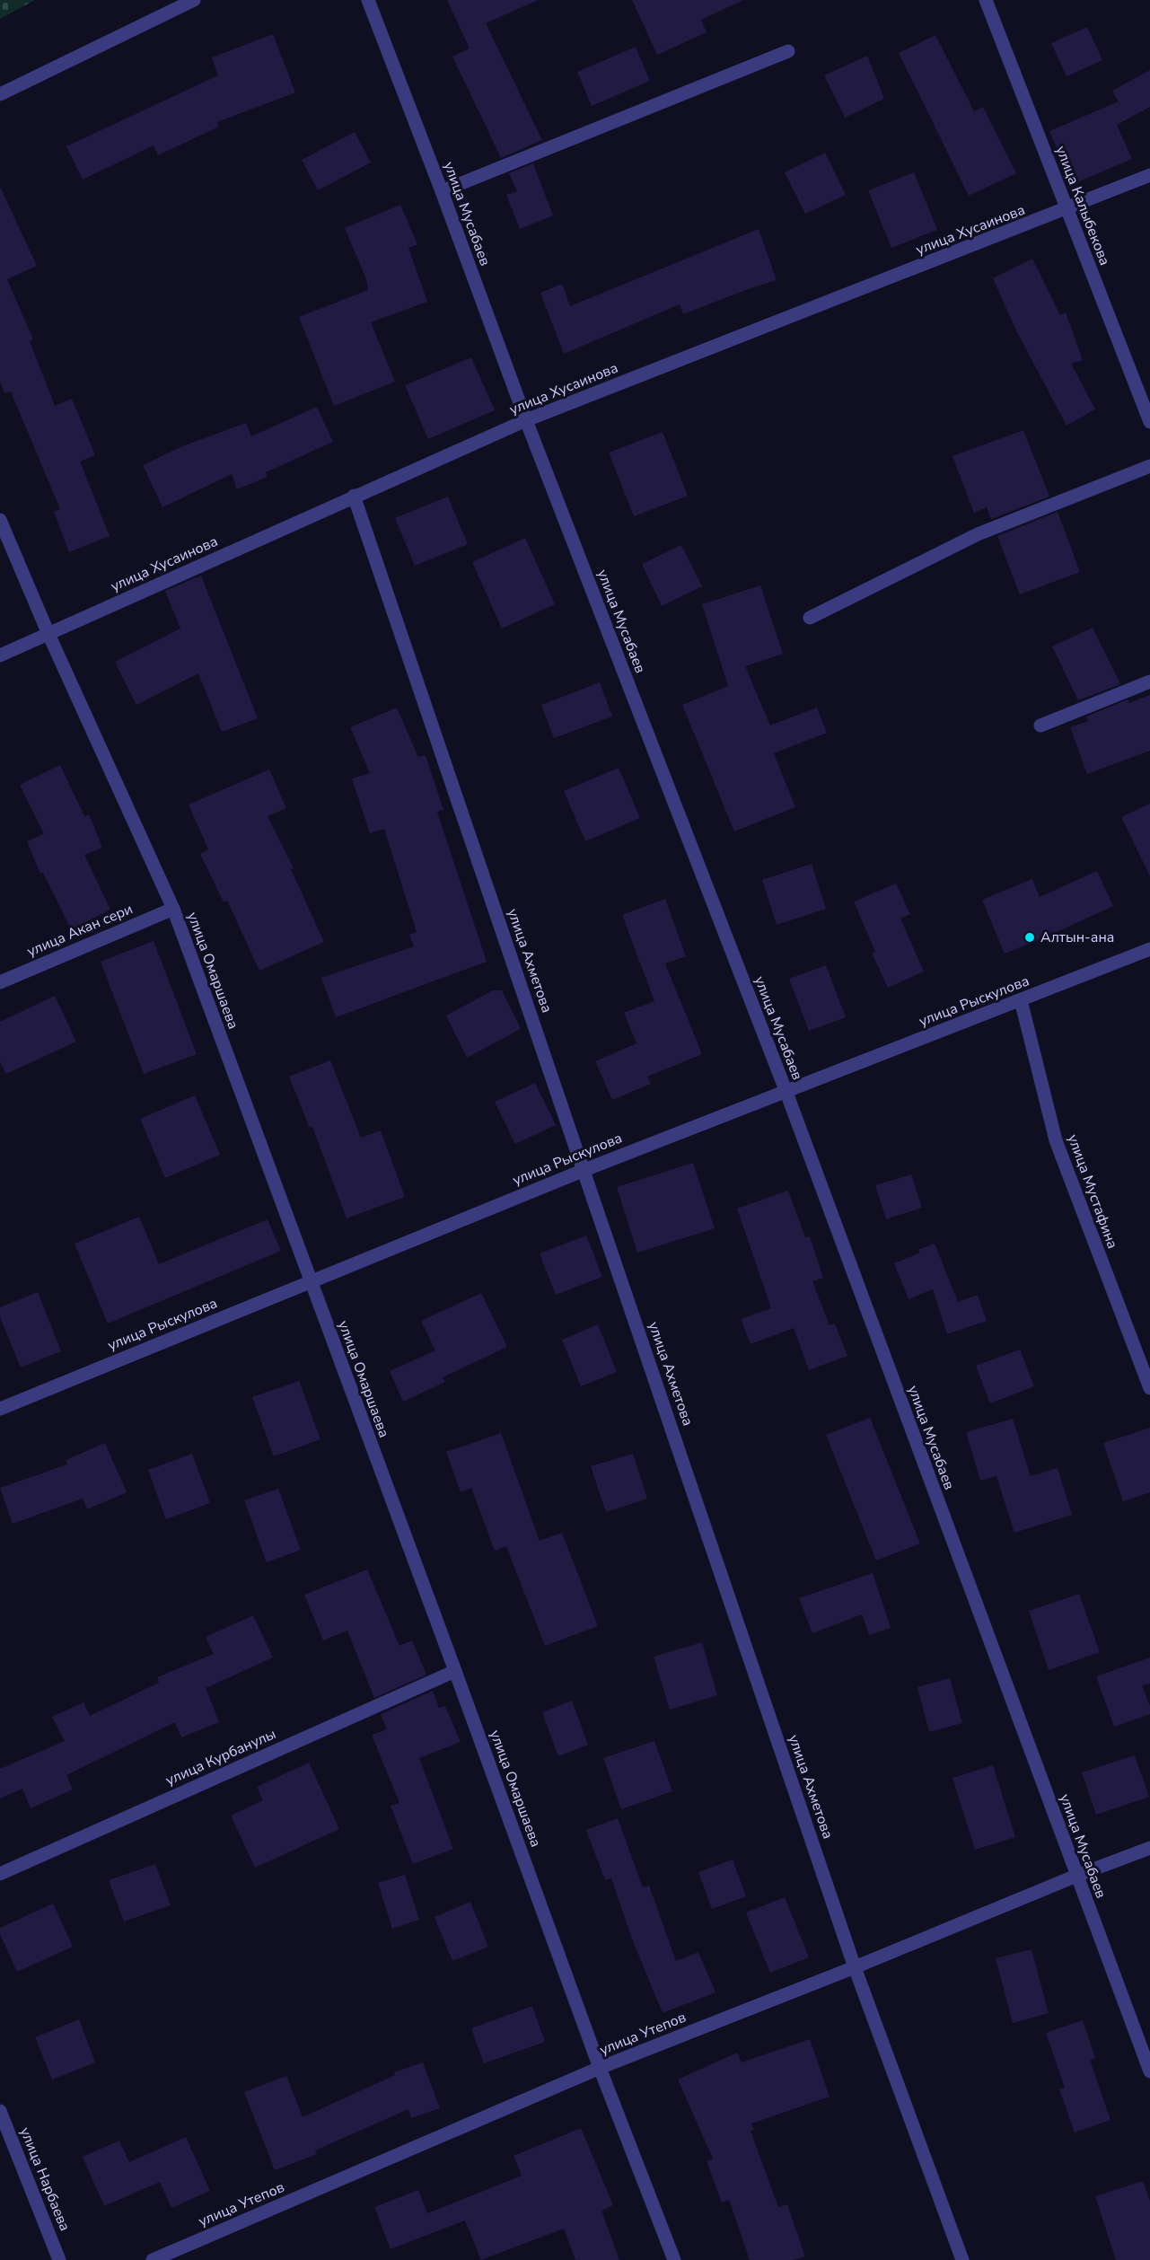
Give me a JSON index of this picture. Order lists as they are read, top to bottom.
{
  "streets": {
    "street": [
      "улица Калыбекова",
      "улица Мусабаев",
      "улица Хусаинова",
      "улица Акан сери",
      "улица Ахметова",
      "улица Омаршаева",
      "улица Рыскулова",
      "улица Мустафина",
      "улица Курбанулы",
      "улица Утепов",
      "улица Нарбаева"
    ]
  },
  "crossings": [
    ["улица Калыбекова", "улица Хусаинова"],
    ["улица Мусабаев", "улица Хусаинова"],
    ["улица Мусабаев", "улица Рыскулова"],
    ["улица Мусабаев", "улица Утепов"],
    ["улица Хусаинова", "улица Ахметова"],
    ["улица Хусаинова", "улица Омаршаева"],
    ["улица Акан сери", "улица Омаршаева"],
    ["улица Ахметова", "улица Рыскулова"],
    ["улица Ахметова", "улица Утепов"],
    ["улица Омаршаева", "улица Рыскулова"],
    ["улица Омаршаева", "улица Курбанулы"],
    ["улица Омаршаева", "улица Утепов"],
    ["улица Рыскулова", "улица Мустафина"]
  ],
  "places": ["Алтын-ана"]
}
